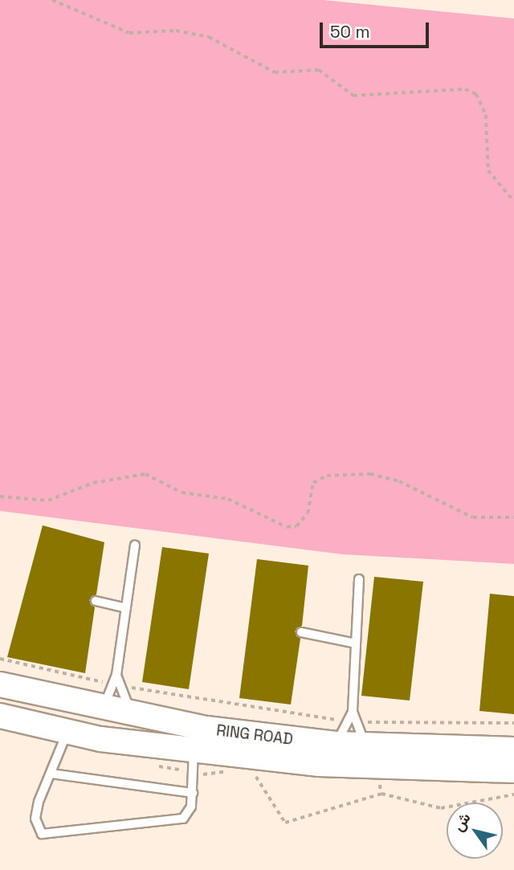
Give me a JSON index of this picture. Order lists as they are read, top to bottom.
{
  "streets": {
    "street": ["RING ROAD"]
  },
  "scale_bar": "50 m",
  "north": "top left"
}
